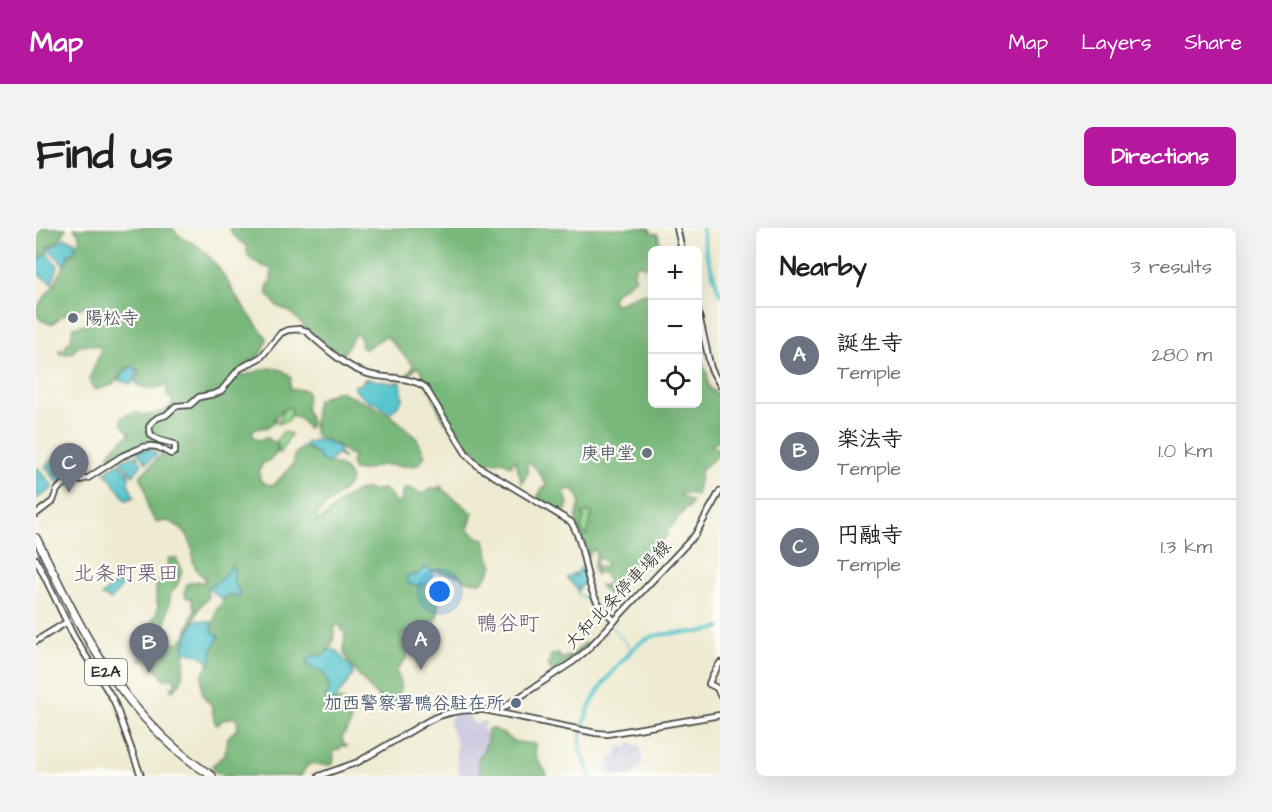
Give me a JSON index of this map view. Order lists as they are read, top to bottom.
{
  "streets": {
    "highway": ["E2A"],
    "street": ["大和北条停車場線"]
  },
  "districts": ["北条町栗田", "鴨谷町"],
  "places": ["陽松寺", "庚申堂", "加西警察署鴨谷駐在所"],
  "page": {
    "header": "Map",
    "nav": ["Map", "Layers", "Share"],
    "title": "Find us",
    "buttons": "Directions",
    "heading": ["Nearby", "3 results"],
    "map_buttons": ["+", "−"],
    "list": [
      {
        "mark": "A",
        "name": "誕生寺",
        "note": "Temple",
        "value": "280 m"
      },
      {
        "mark": "B",
        "name": "楽法寺",
        "note": "Temple",
        "value": "1.0 km"
      },
      {
        "mark": "C",
        "name": "円融寺",
        "note": "Temple",
        "value": "1.3 km"
      }
    ],
    "pins": ["C", "A", "B"]
  }
}
